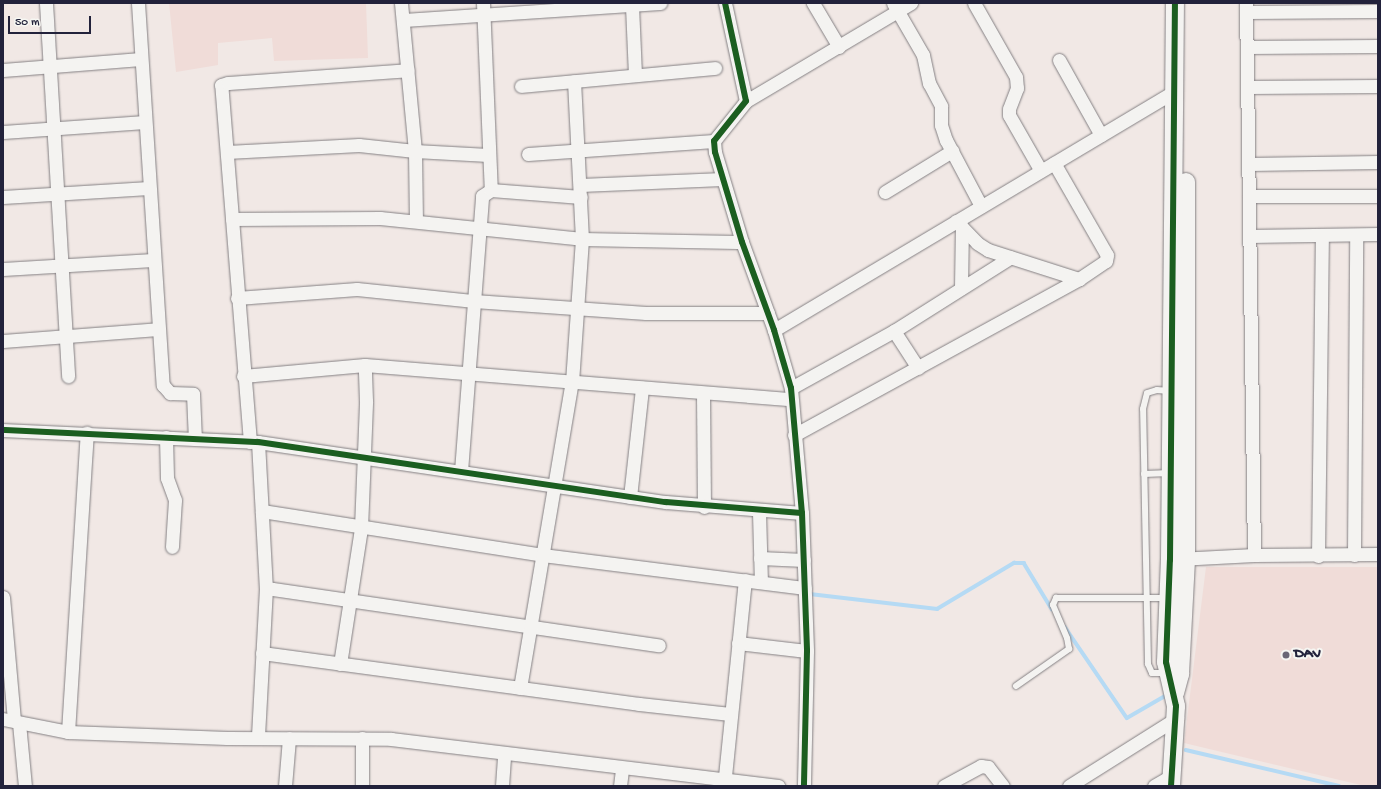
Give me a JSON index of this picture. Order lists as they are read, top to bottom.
{
  "places": ["DAV"],
  "scale_bar": "50 m"
}
